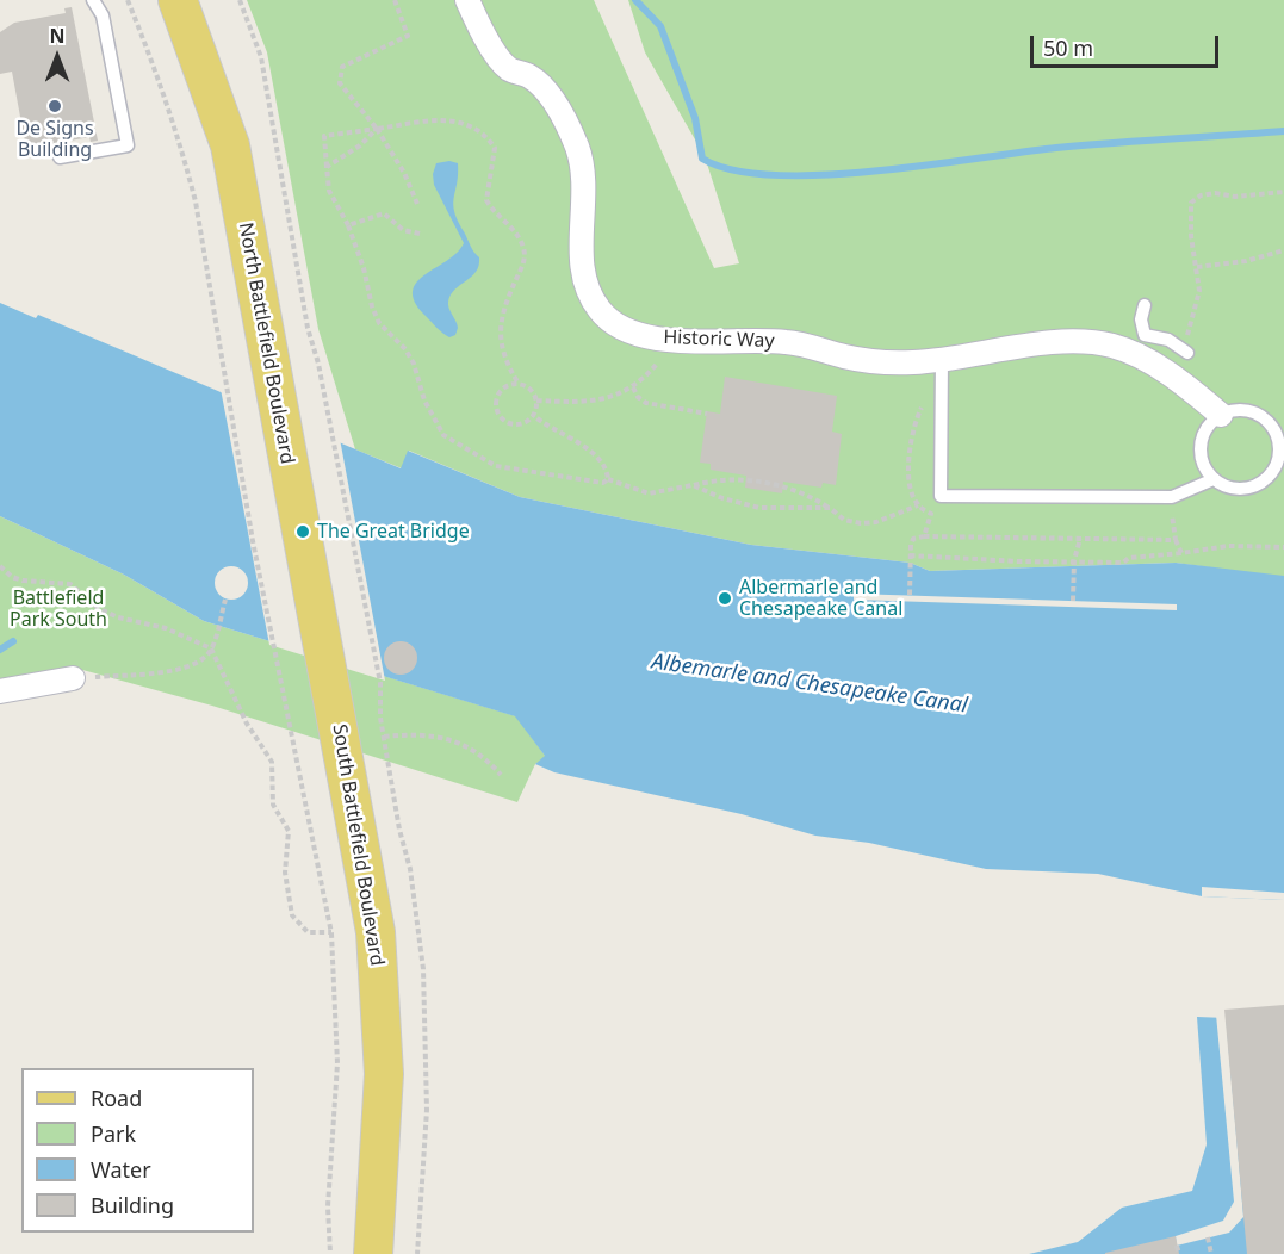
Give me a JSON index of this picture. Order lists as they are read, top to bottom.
{
  "streets": {
    "main road": ["North Battlefield Boulevard", "South Battlefield Boulevard"],
    "street": ["Historic Way"]
  },
  "crossings": [
    ["North Battlefield Boulevard", "South Battlefield Boulevard"]
  ],
  "water": ["Albemarle and Chesapeake Canal"],
  "parks": ["Battlefield Park South"],
  "places": ["De Signs Building", "The Great Bridge", "Albermarle and Chesapeake Canal"],
  "legend": [
    "Road",
    "Park",
    "Water",
    "Building"
  ],
  "scale_bar": "50 m",
  "north": "top"
}
